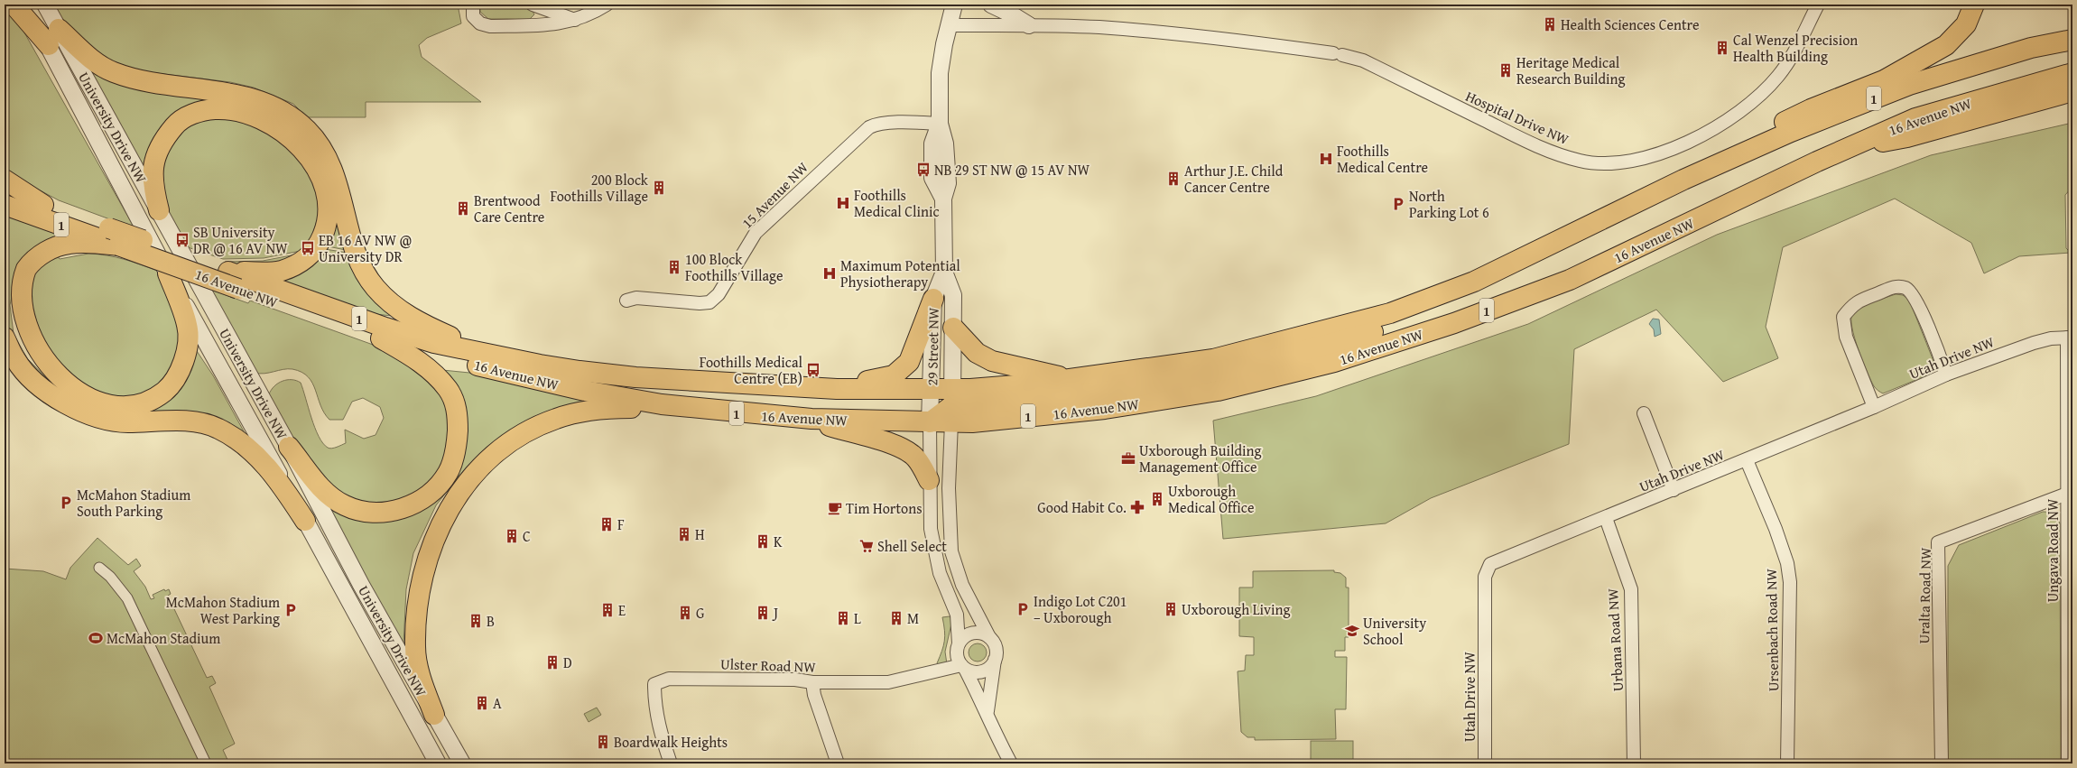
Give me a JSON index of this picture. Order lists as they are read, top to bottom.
{
  "streets": {
    "highway": ["1", "16 Avenue NW"],
    "street": [
      "Hospital Drive NW",
      "University Drive NW",
      "15 Avenue NW",
      "29 Street NW",
      "Utah Drive NW",
      "Ungava Road NW",
      "Uralta Road NW",
      "Ursenbach Road NW",
      "Urbana Road NW",
      "Ulster Road NW"
    ]
  },
  "crossings": [
    ["16 Avenue NW", "29 Street NW"],
    ["Hospital Drive NW", "29 Street NW"],
    ["15 Avenue NW", "29 Street NW"],
    ["Utah Drive NW", "Ungava Road NW"],
    ["Utah Drive NW", "Ursenbach Road NW"],
    ["Utah Drive NW", "Urbana Road NW"],
    ["Ungava Road NW", "Uralta Road NW"]
  ],
  "places": {
    "building": [
      "Health Sciences Centre",
      "Cal Wenzel Precision Health Building",
      "Heritage Medical Research Building",
      "Arthur J.E. Child Cancer Centre",
      "200 Block Foothills Village",
      "Brentwood Care Centre",
      "100 Block Foothills Village",
      "Uxborough Medical Office",
      "F",
      "H",
      "C",
      "K",
      "Uxborough Living",
      "E",
      "G",
      "J",
      "L",
      "M",
      "B",
      "D",
      "A",
      "Boardwalk Heights"
    ],
    "hospital": ["Foothills Medical Centre", "Foothills Medical Clinic", "Maximum Potential Physiotherapy"],
    "bus stop": [
      "NB 29 ST NW @ 15 AV NW",
      "SB University DR @ 16 AV NW",
      "EB 16 AV NW @ University DR",
      "Foothills Medical Centre (EB)"
    ],
    "parking": [
      "North Parking Lot 6",
      "McMahon Stadium South Parking",
      "Indigo Lot C201 – Uxborough",
      "McMahon Stadium West Parking"
    ],
    "office": ["Uxborough Building Management Office"],
    "pharmacy": ["Good Habit Co."],
    "cafe": ["Tim Hortons"],
    "supermarket": ["Shell Select"],
    "school or university": ["University School"],
    "sports": ["McMahon Stadium"]
  }
}
